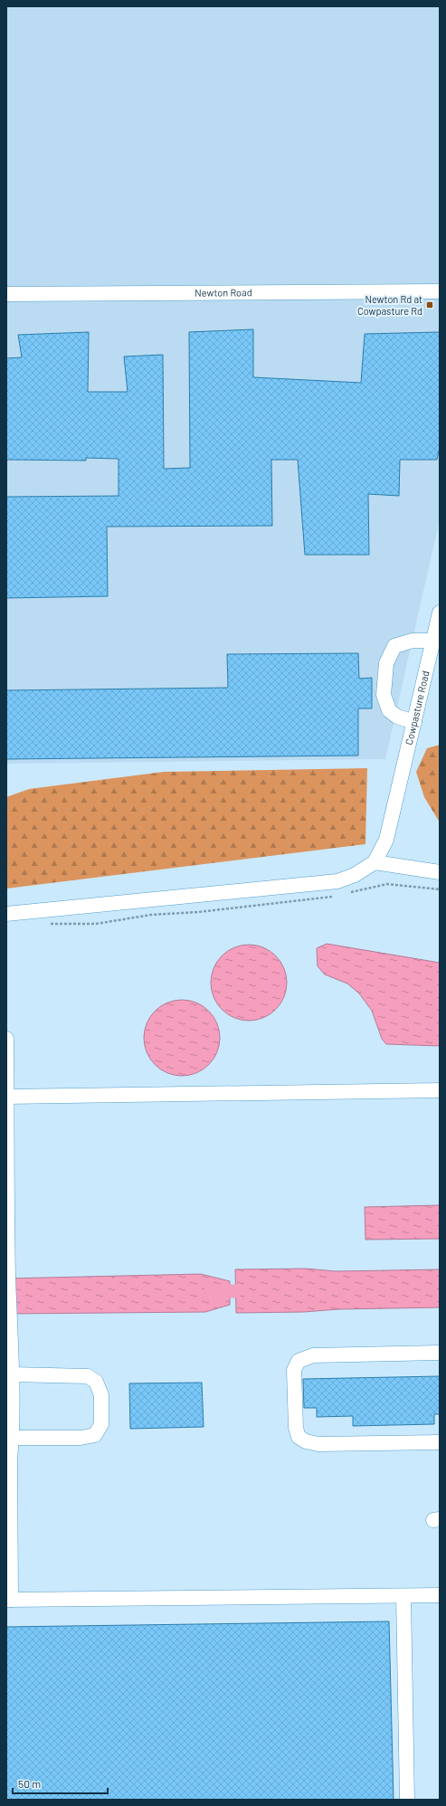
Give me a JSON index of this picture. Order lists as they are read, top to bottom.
{
  "streets": {
    "street": ["Newton Road", "Cowpasture Road"]
  },
  "places": {
    "transit": ["Newton Rd at Cowpasture Rd"]
  },
  "scale_bar": "50 m"
}
